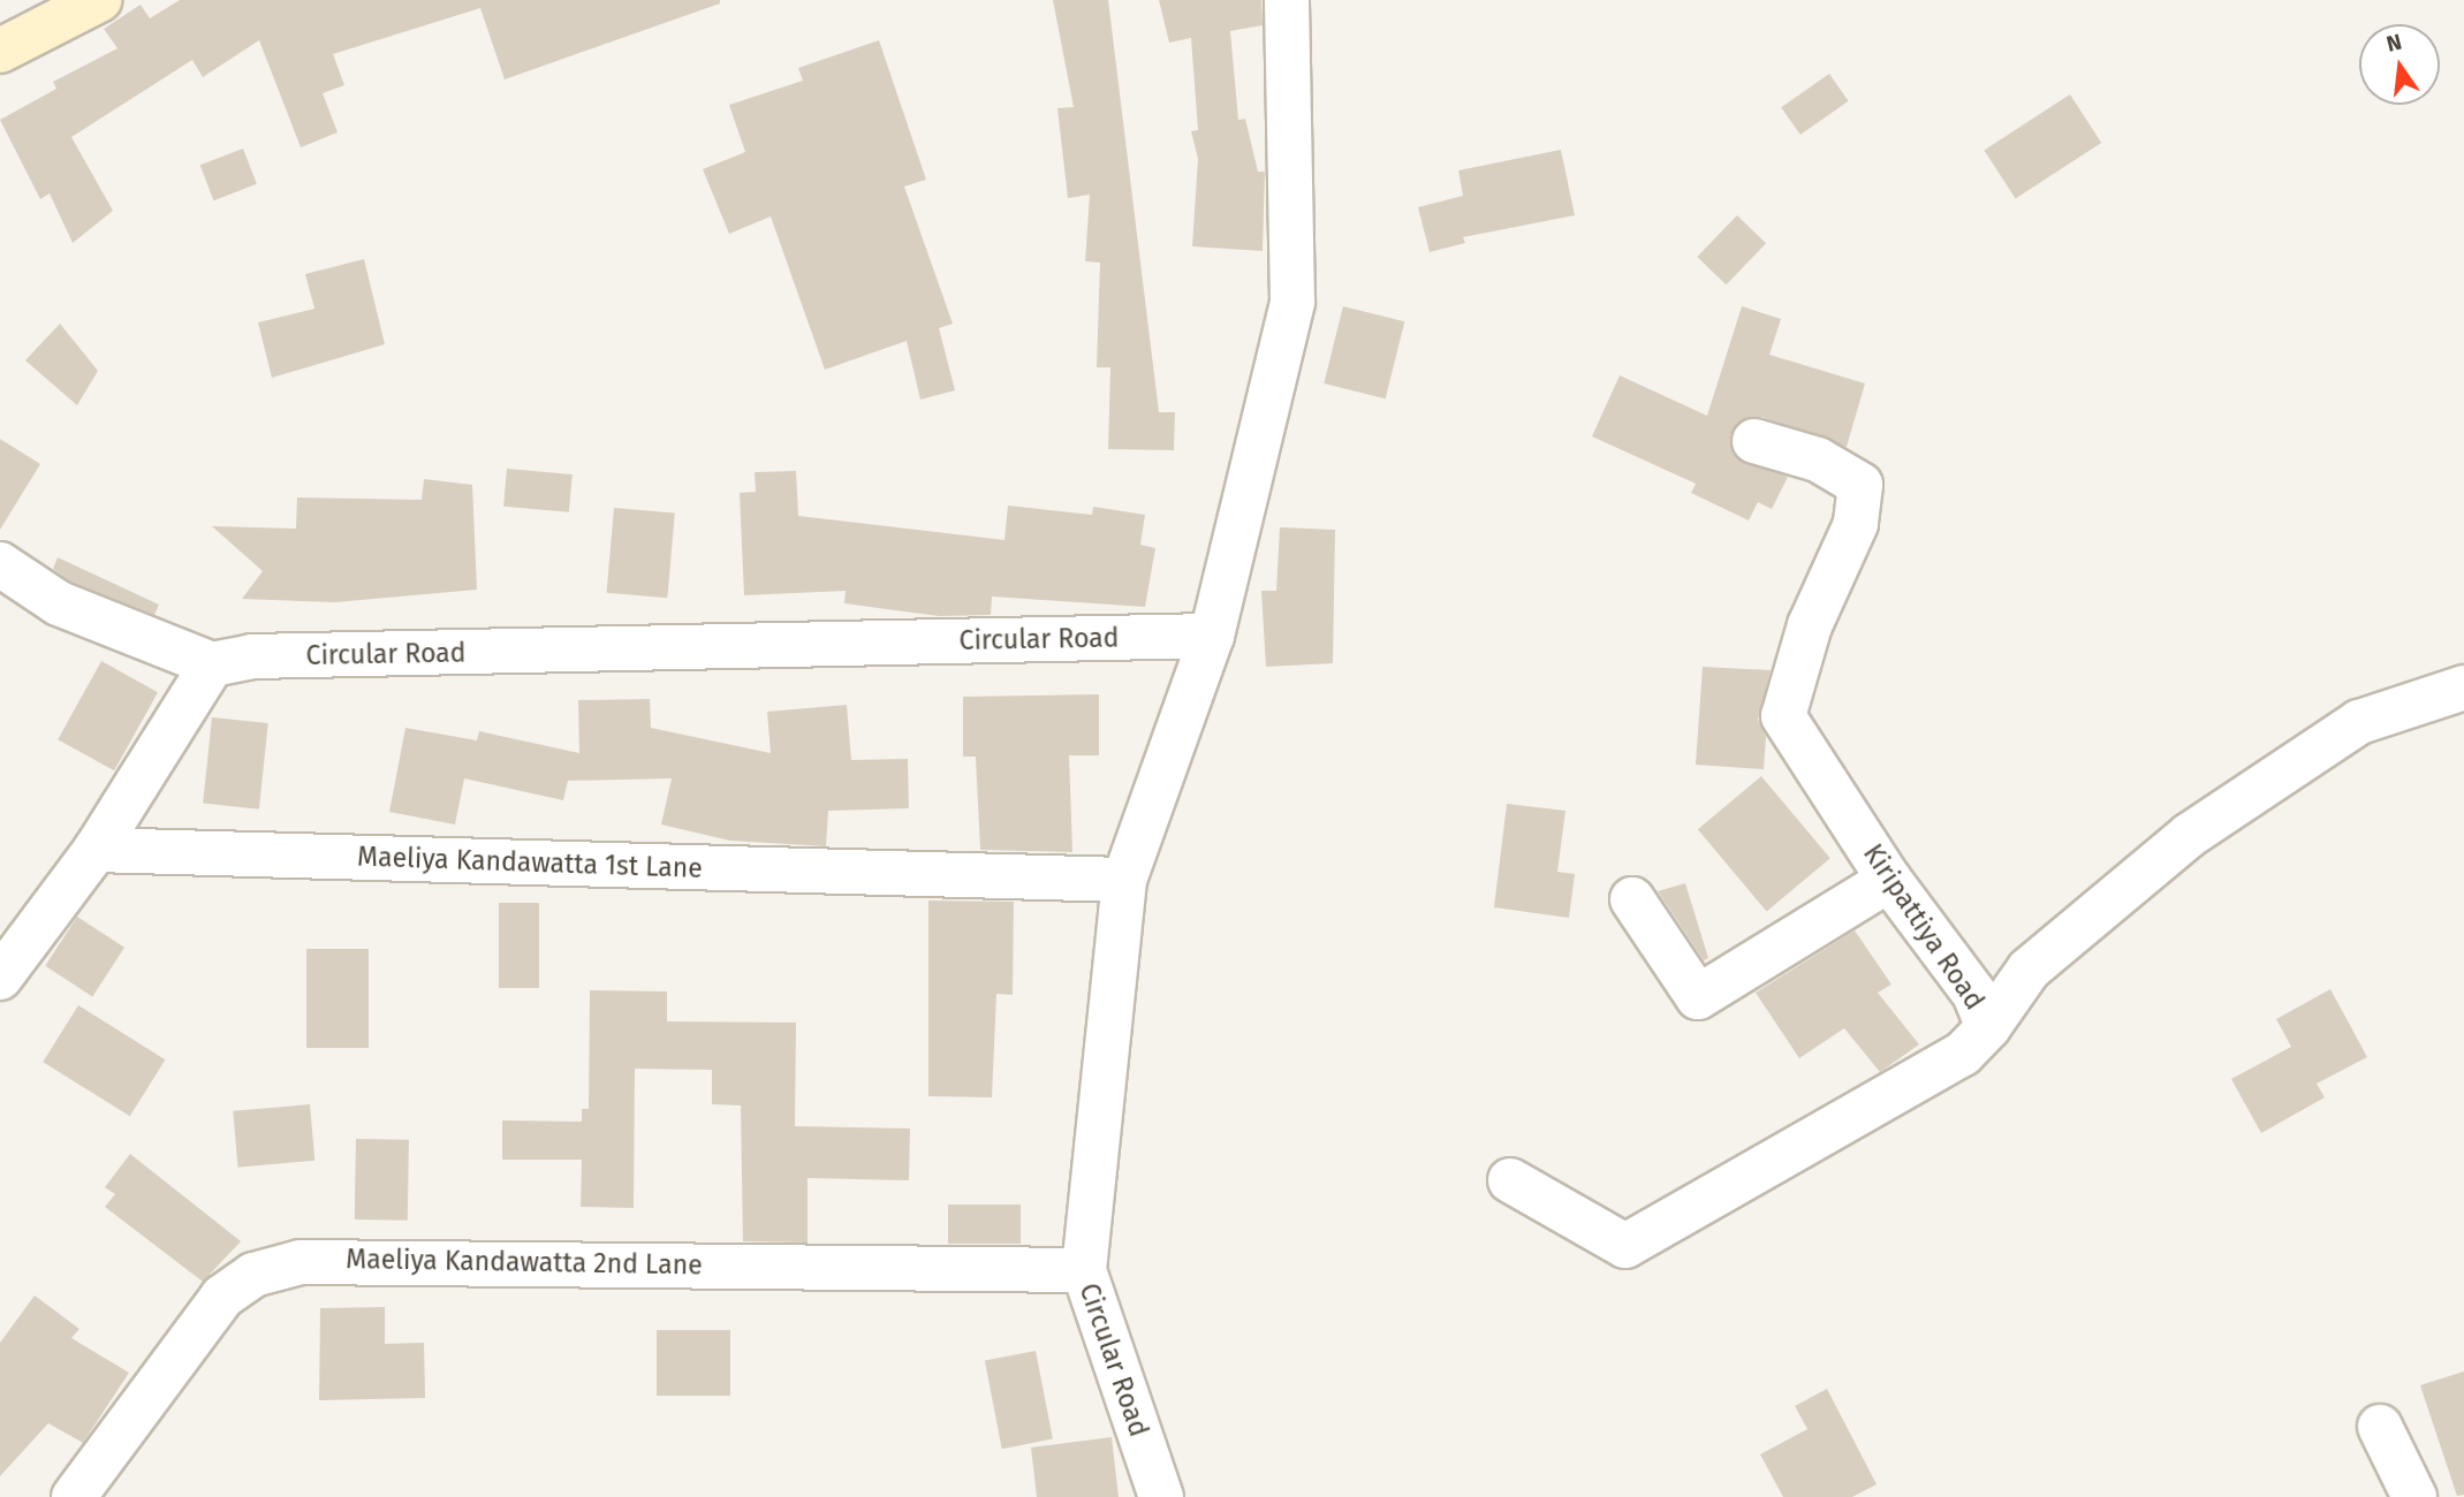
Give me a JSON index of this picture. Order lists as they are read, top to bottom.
{
  "streets": {
    "street": [
      "Circular Road",
      "Maeliya Kandawatta 1st Lane",
      "Kiripattiya Road",
      "Maeliya Kandawatta 2nd Lane"
    ]
  },
  "crossings": [
    ["Circular Road", "Maeliya Kandawatta 1st Lane"],
    ["Circular Road", "Maeliya Kandawatta 2nd Lane"]
  ],
  "north": "top"
}
